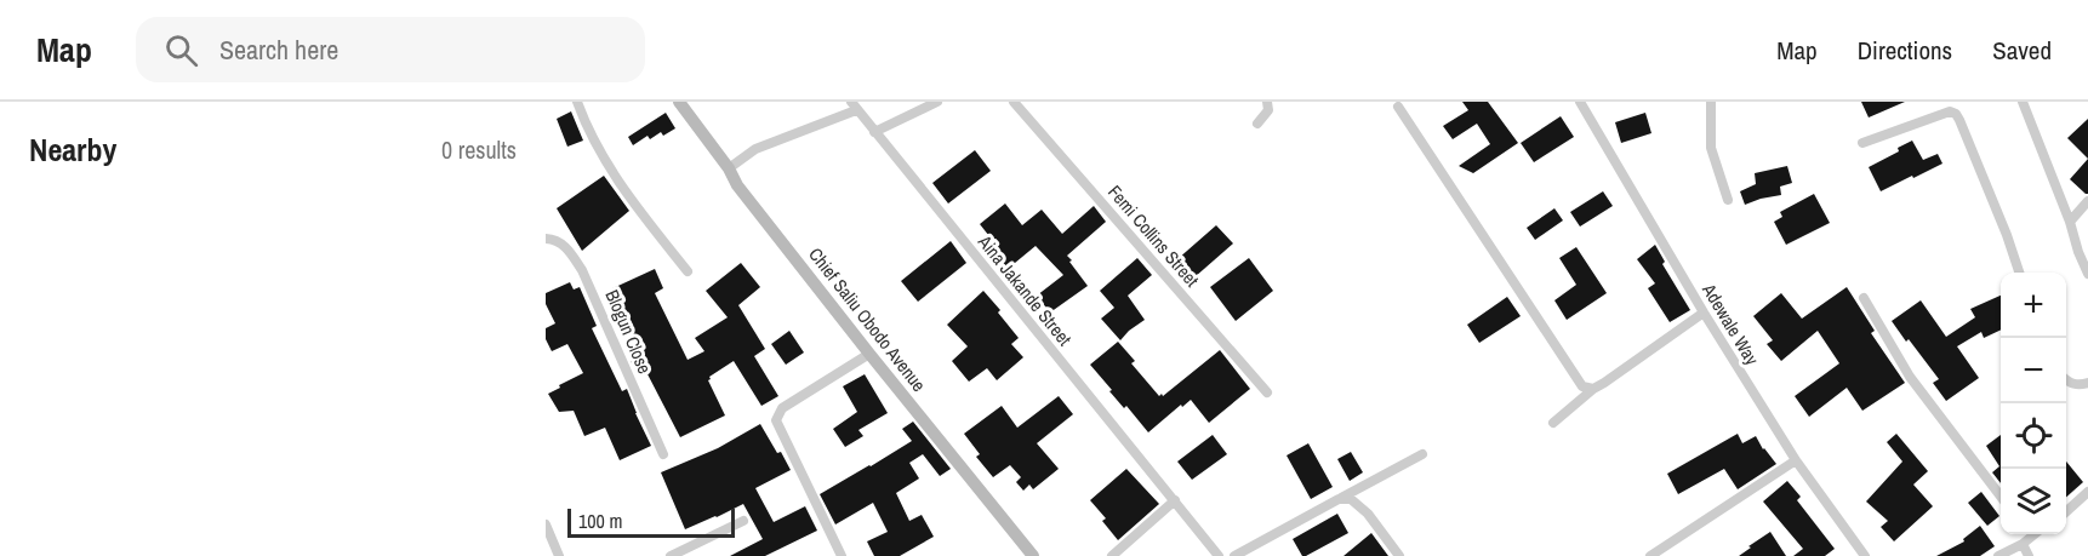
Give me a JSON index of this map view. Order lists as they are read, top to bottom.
{
  "streets": {
    "street": [
      "Femi Collins Street",
      "Aina Jakande Street",
      "Chief Saliu Obodo Avenue",
      "Adewale Way",
      "Blogun Close"
    ]
  },
  "scale_bar": "100 m",
  "page": {
    "header": "Map",
    "search": "Search here",
    "nav": ["Map", "Directions", "Saved"],
    "heading": ["Nearby", "0 results"],
    "map_buttons": ["+", "−"],
    "scale": "100 m"
  }
}
